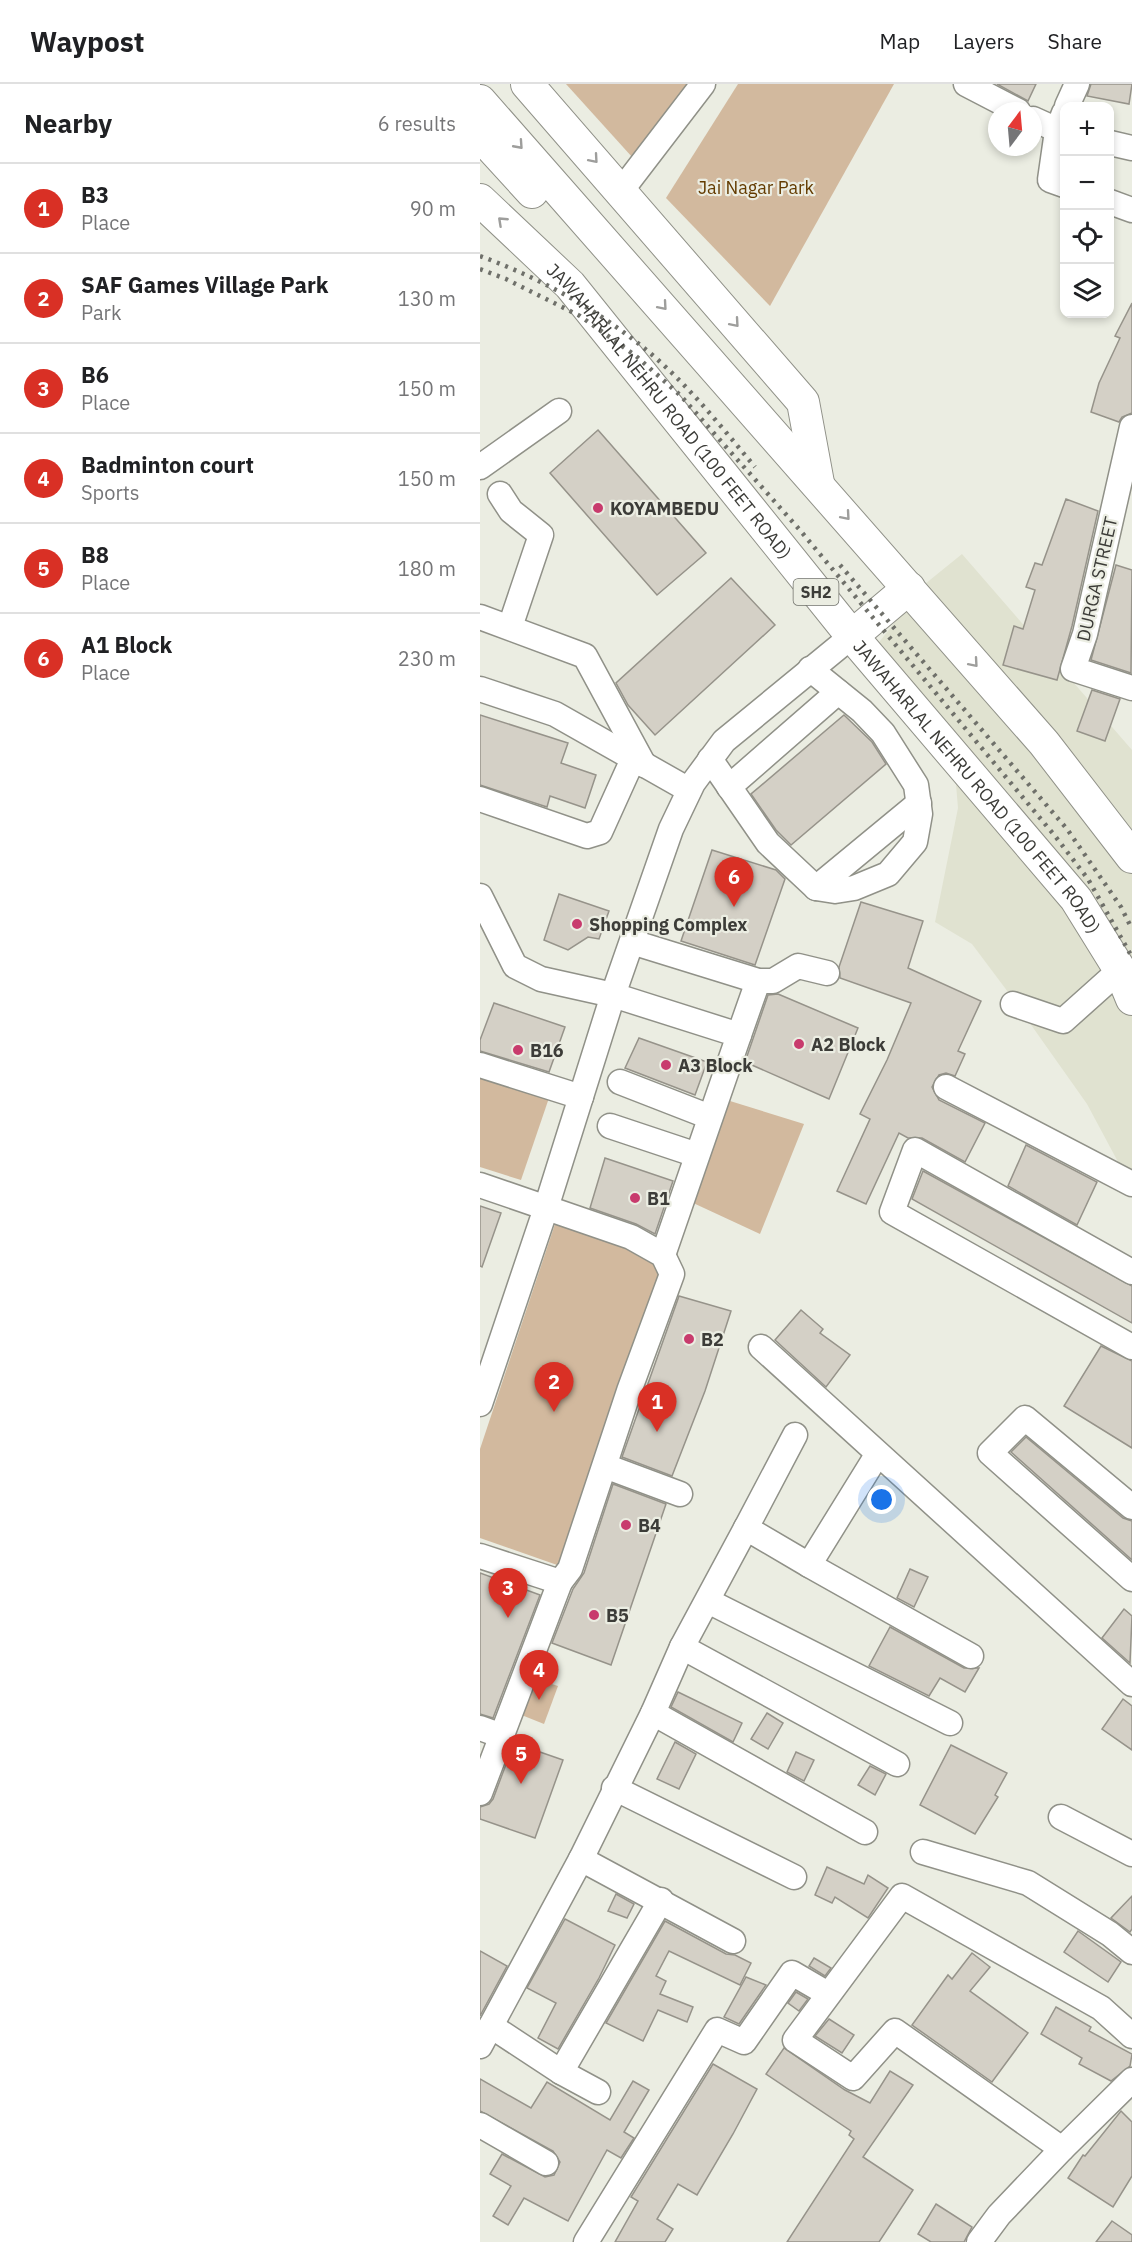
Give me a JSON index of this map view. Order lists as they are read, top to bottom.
{
  "streets": {
    "main road": ["JAWAHARLAL NEHRU ROAD (100 FEET ROAD)", "SH2"],
    "street": ["DURGA STREET"]
  },
  "parks": ["Jai Nagar Park"],
  "places": [
    "KOYAMBEDU",
    "Shopping Complex",
    "A2 Block",
    "B16",
    "A3 Block",
    "B1",
    "B2",
    "B4",
    "B5"
  ],
  "north": "top",
  "page": {
    "header": "Waypost",
    "nav": ["Map", "Layers", "Share"],
    "heading": ["Nearby", "6 results"],
    "map_buttons": ["+", "−"],
    "list": [
      {
        "mark": "1",
        "name": "B3",
        "note": "Place",
        "value": "90 m"
      },
      {
        "mark": "2",
        "name": "SAF Games Village Park",
        "note": "Park",
        "value": "130 m"
      },
      {
        "mark": "3",
        "name": "B6",
        "note": "Place",
        "value": "150 m"
      },
      {
        "mark": "4",
        "name": "Badminton court",
        "note": "Sports",
        "value": "150 m"
      },
      {
        "mark": "5",
        "name": "B8",
        "note": "Place",
        "value": "180 m"
      },
      {
        "mark": "6",
        "name": "A1 Block",
        "note": "Place",
        "value": "230 m"
      }
    ],
    "pins": [
      "6",
      "2",
      "1",
      "3",
      "4",
      "5"
    ]
  }
}
